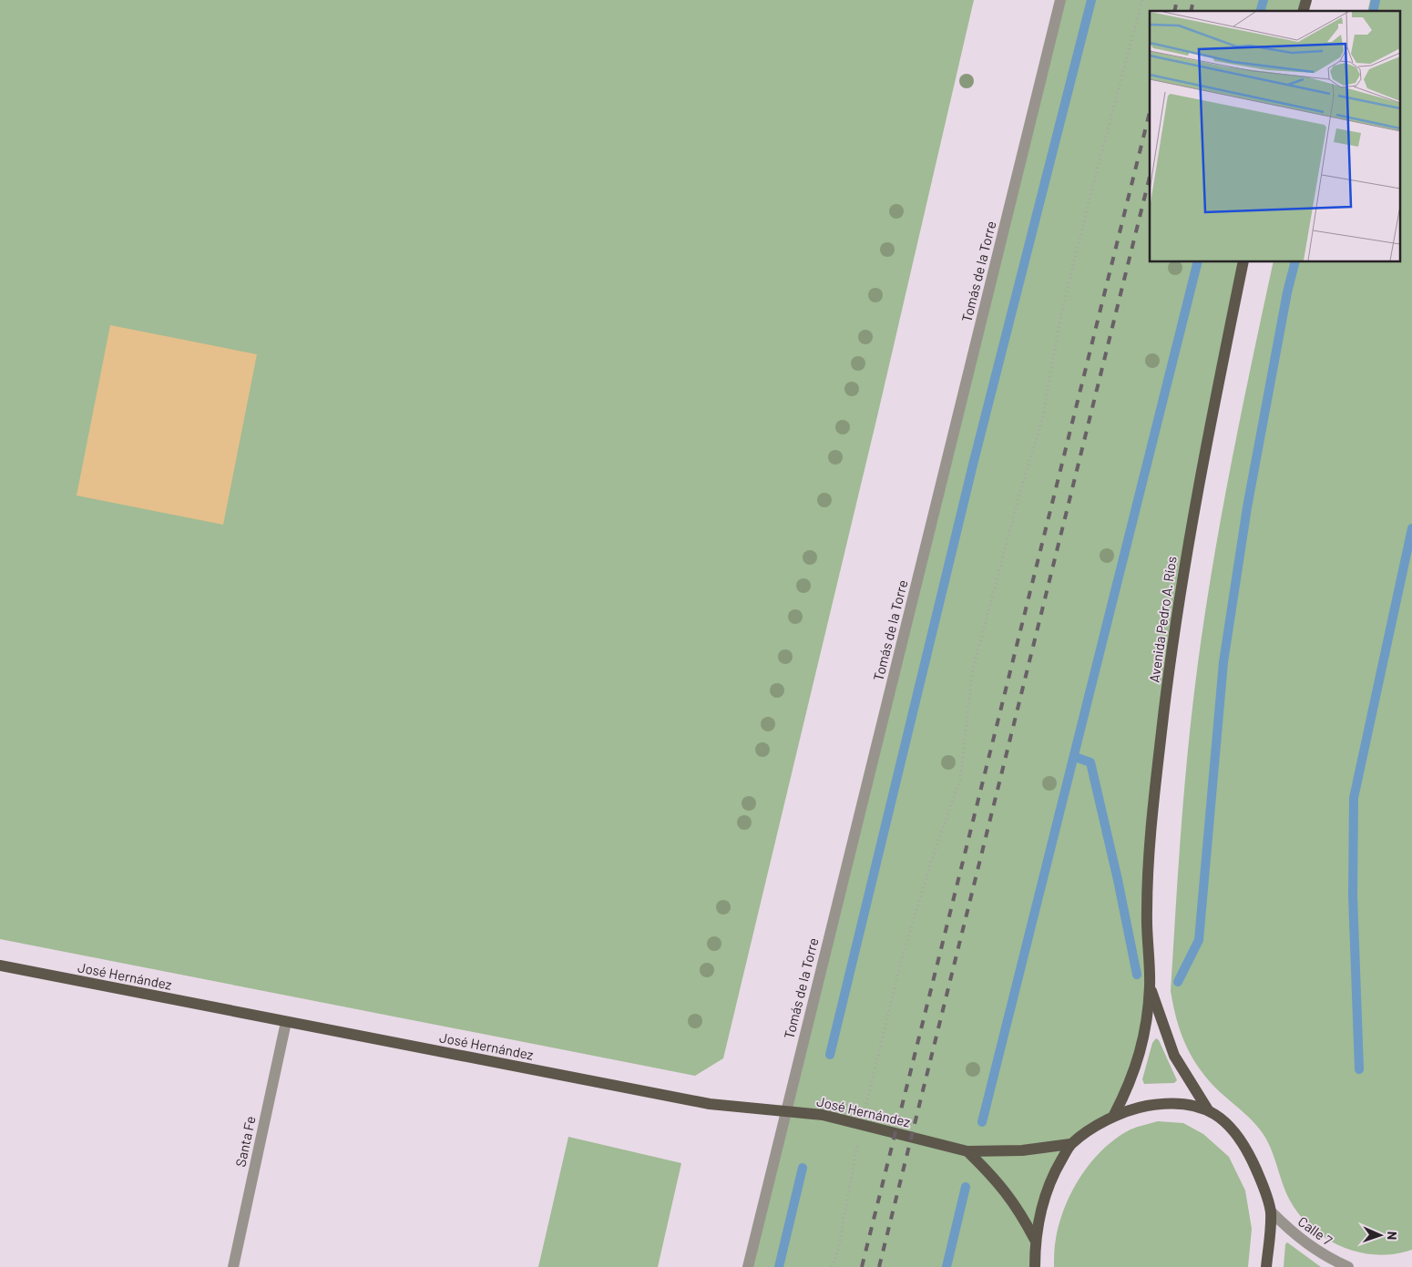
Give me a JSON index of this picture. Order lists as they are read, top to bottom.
{
  "streets": {
    "main road": ["Avenida Pedro A. Ríos", "José Hernández"],
    "street": ["Tomás de la Torre", "Santa Fe", "Calle 7"]
  },
  "crossings": [
    ["Tomás de la Torre", "José Hernández"],
    ["José Hernández", "Santa Fe"]
  ],
  "north": "right"
}
